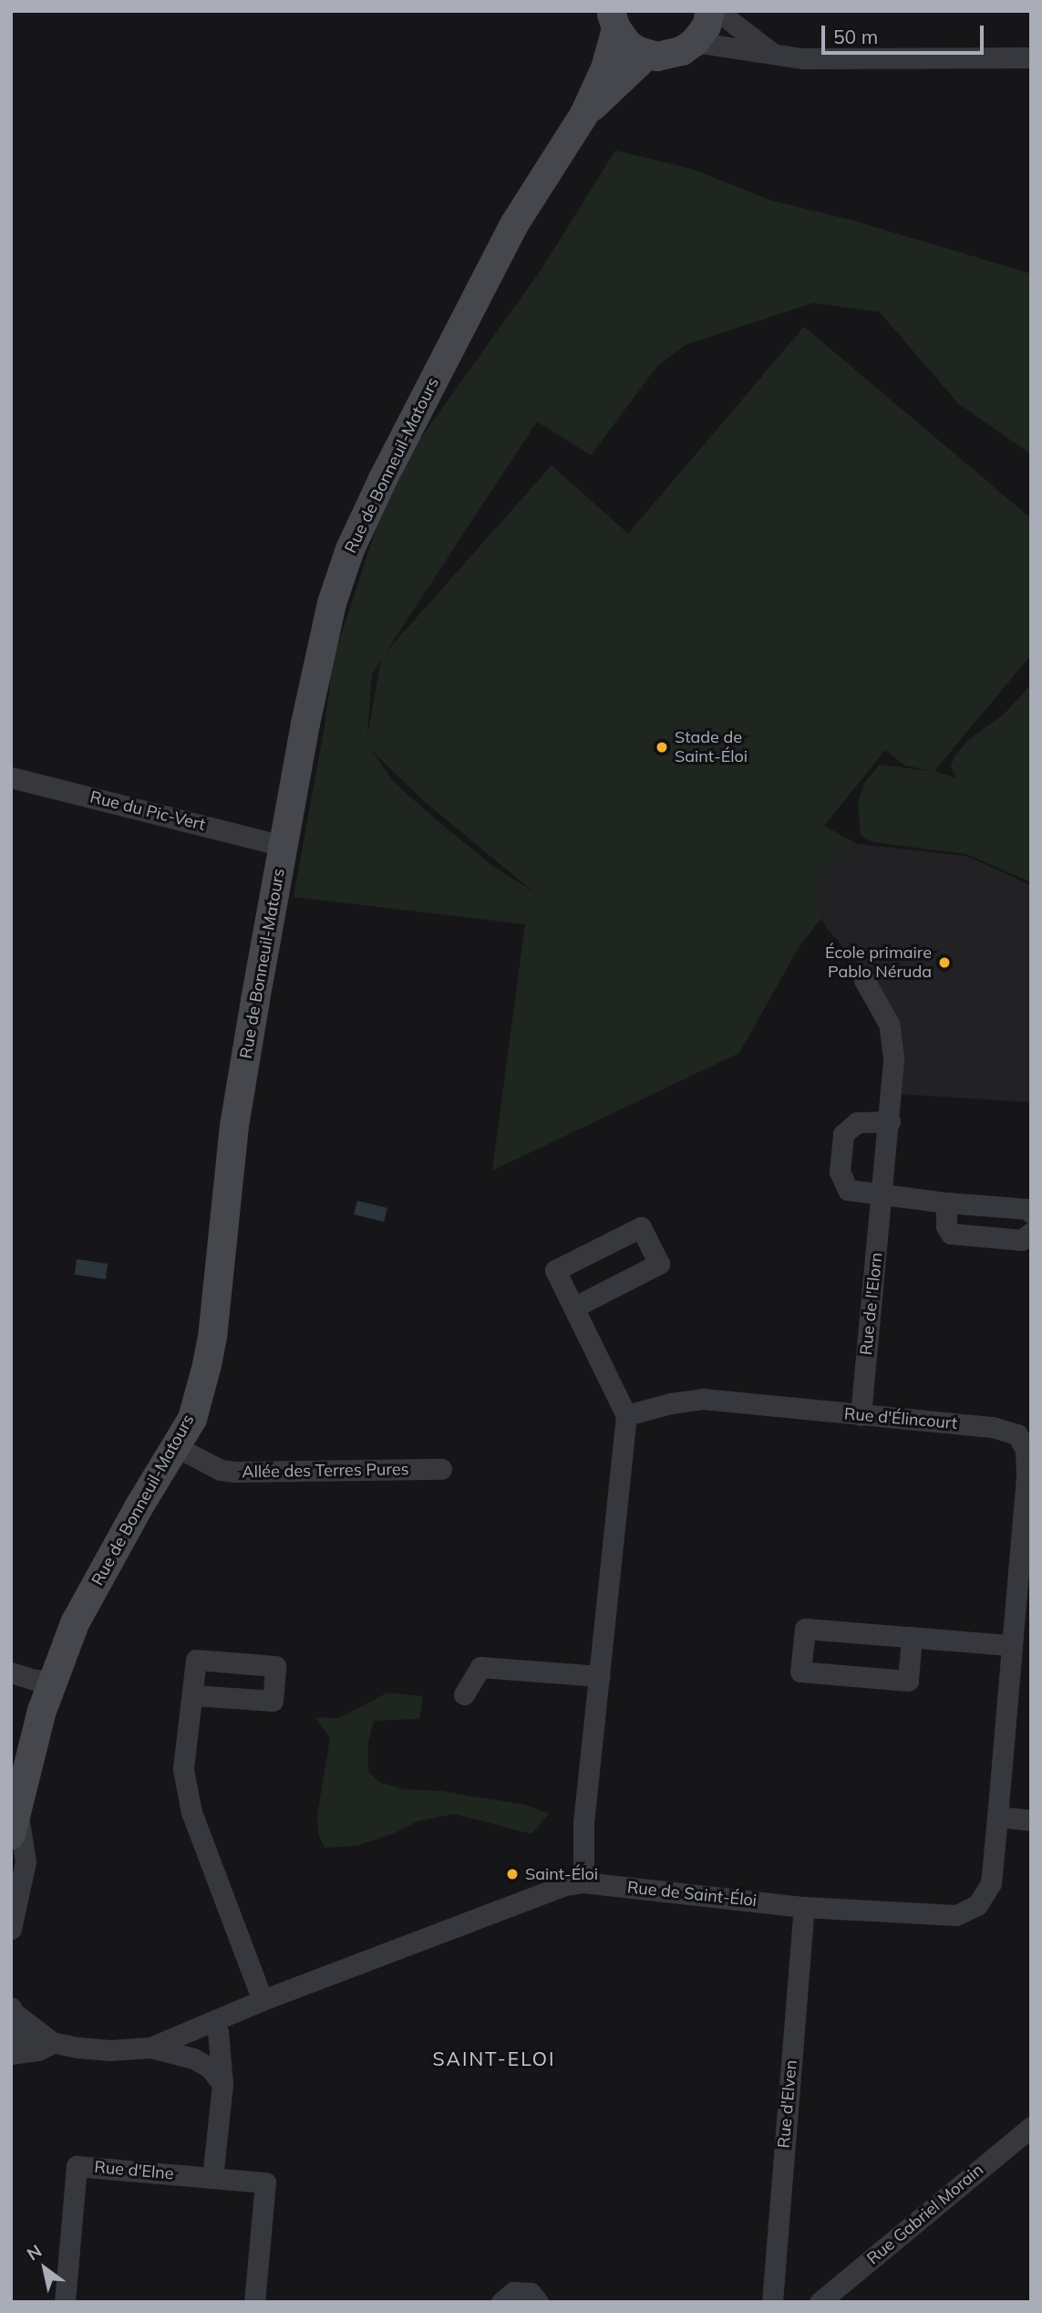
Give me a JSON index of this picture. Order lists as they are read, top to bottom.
{
  "streets": {
    "main road": ["Rue de Bonneuil-Matours"],
    "street": [
      "Rue du Pic-Vert",
      "Rue de l'Elorn",
      "Rue d'Élincourt",
      "Allée des Terres Pures",
      "Rue de Saint-Éloi",
      "Rue d'Elven",
      "Rue d'Elne",
      "Rue Gabriel Morain"
    ]
  },
  "crossings": [
    ["Rue de Bonneuil-Matours", "Rue du Pic-Vert"],
    ["Rue de Bonneuil-Matours", "Allée des Terres Pures"],
    ["Rue de l'Elorn", "Rue d'Élincourt"],
    ["Rue d'Élincourt", "Rue de Saint-Éloi"],
    ["Rue de Saint-Éloi", "Rue d'Elven"]
  ],
  "districts": ["SAINT-ELOI"],
  "places": ["Stade de Saint-Éloi", "École primaire Pablo Néruda", "Saint-Éloi"],
  "scale_bar": "50 m",
  "north": "top left"
}
